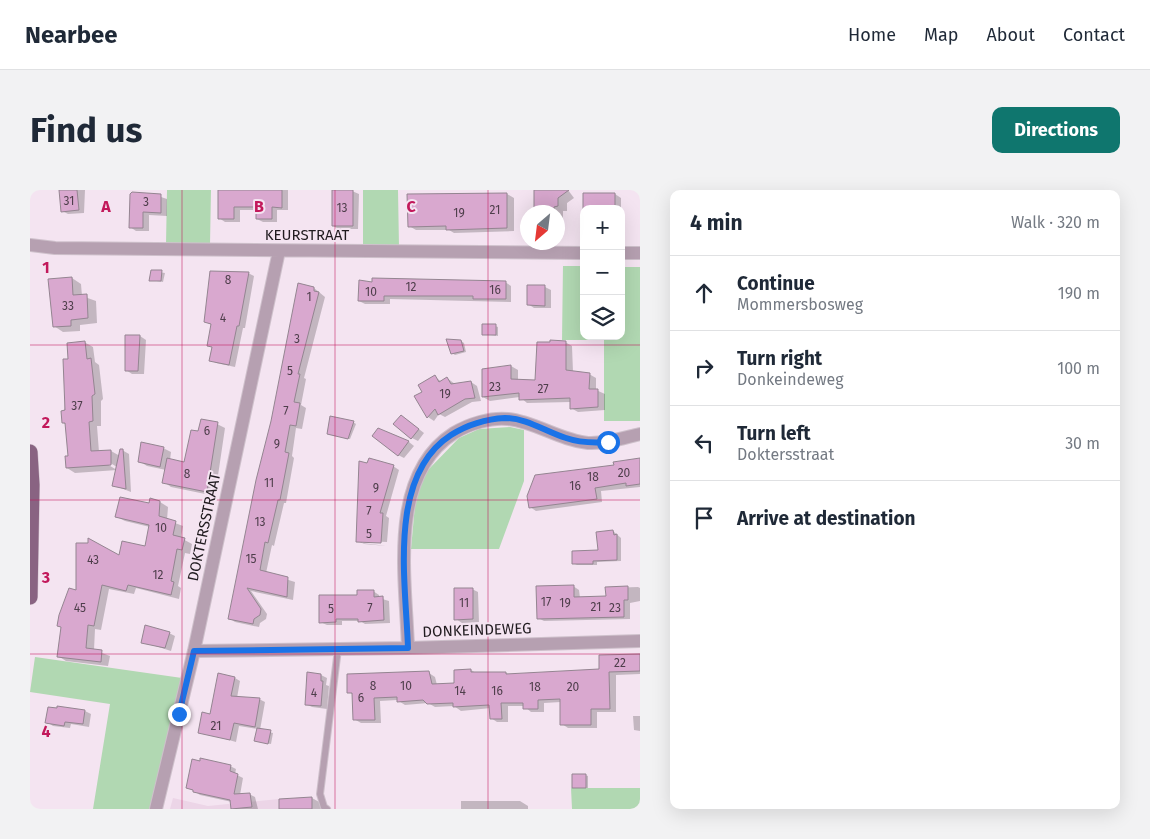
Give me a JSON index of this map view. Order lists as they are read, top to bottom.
{
  "streets": {
    "street": ["KEURSTRAAT", "DOKTERSSTRAAT", "DONKEINDEWEG"]
  },
  "crossings": [
    ["KEURSTRAAT", "DOKTERSSTRAAT"],
    ["DOKTERSSTRAAT", "DONKEINDEWEG"]
  ],
  "house_numbers": [
    "31",
    "3",
    "13",
    "21",
    "19",
    "8",
    "12",
    "16",
    "10",
    "1",
    "33",
    "4",
    "3",
    "5",
    "23",
    "27",
    "19",
    "37",
    "7",
    "6",
    "9",
    "20",
    "8",
    "18",
    "11",
    "16",
    "9",
    "7",
    "13",
    "10",
    "5",
    "15",
    "43",
    "12",
    "17",
    "11",
    "19",
    "21",
    "45",
    "7",
    "23",
    "5",
    "22",
    "8",
    "10",
    "18",
    "20",
    "14",
    "16",
    "4",
    "6",
    "21"
  ],
  "north": "bottom left",
  "page": {
    "header": "Nearbee",
    "nav": [
      "Home",
      "Map",
      "About",
      "Contact"
    ],
    "buttons": "Directions",
    "title": "Find us",
    "heading": ["4 min", "Walk · 320 m"],
    "map_buttons": ["+", "−"],
    "list": [
      ["Continue", "Mommersbosweg", "190 m"],
      ["Turn right", "Donkeindeweg", "100 m"],
      ["Turn left", "Doktersstraat", "30 m"],
      "Arrive at destination"
    ]
  },
  "grid": {
    "columns": ["A", "B", "C"],
    "rows": [
      "1",
      "2",
      "3",
      "4"
    ]
  }
}
